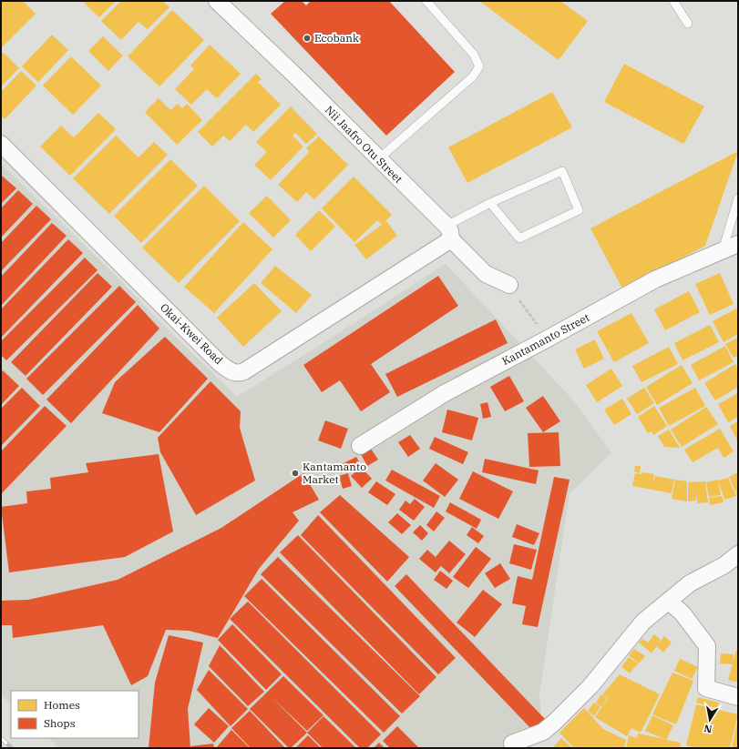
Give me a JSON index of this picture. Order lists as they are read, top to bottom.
{
  "streets": {
    "street": ["Nii Jaafro Otu Street", "Okai-Kwei Road", "Kantamanto Street"]
  },
  "crossings": [
    ["Nii Jaafro Otu Street", "Okai-Kwei Road"]
  ],
  "places": ["Ecobank", "Kantamanto Market"],
  "legend": ["Homes", "Shops"],
  "north": "bottom"
}
